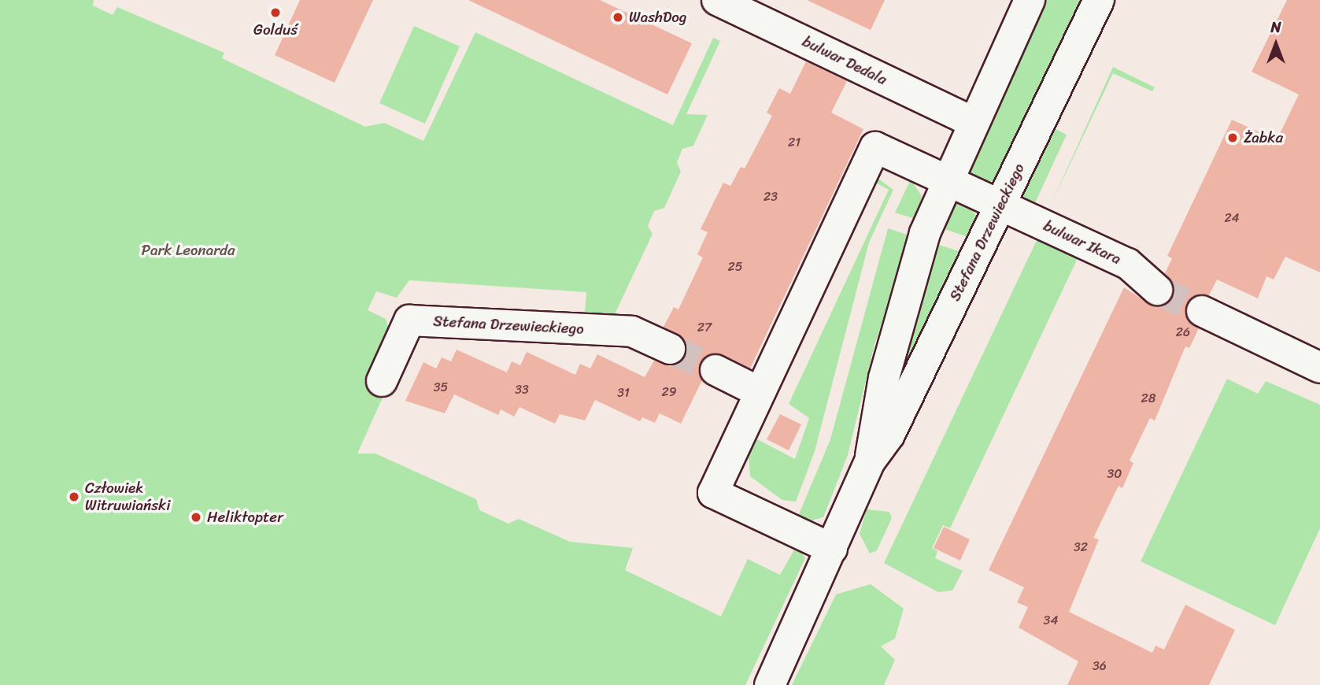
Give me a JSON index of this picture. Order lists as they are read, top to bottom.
{
  "streets": {
    "street": ["bulwar Dedala", "Stefana Drzewieckiego", "bulwar Ikara"]
  },
  "crossings": [
    ["bulwar Dedala", "Stefana Drzewieckiego"],
    ["Stefana Drzewieckiego", "bulwar Ikara"]
  ],
  "parks": ["Park Leonarda"],
  "places": [
    "Golduś",
    "WashDog",
    "Żabka",
    "Człowiek Witruwiański",
    "Heliktopter"
  ],
  "house_numbers": [
    "21",
    "23",
    "24",
    "25",
    "27",
    "26",
    "35",
    "33",
    "29",
    "31",
    "28",
    "30",
    "32",
    "34",
    "36"
  ],
  "north": "top"
}
